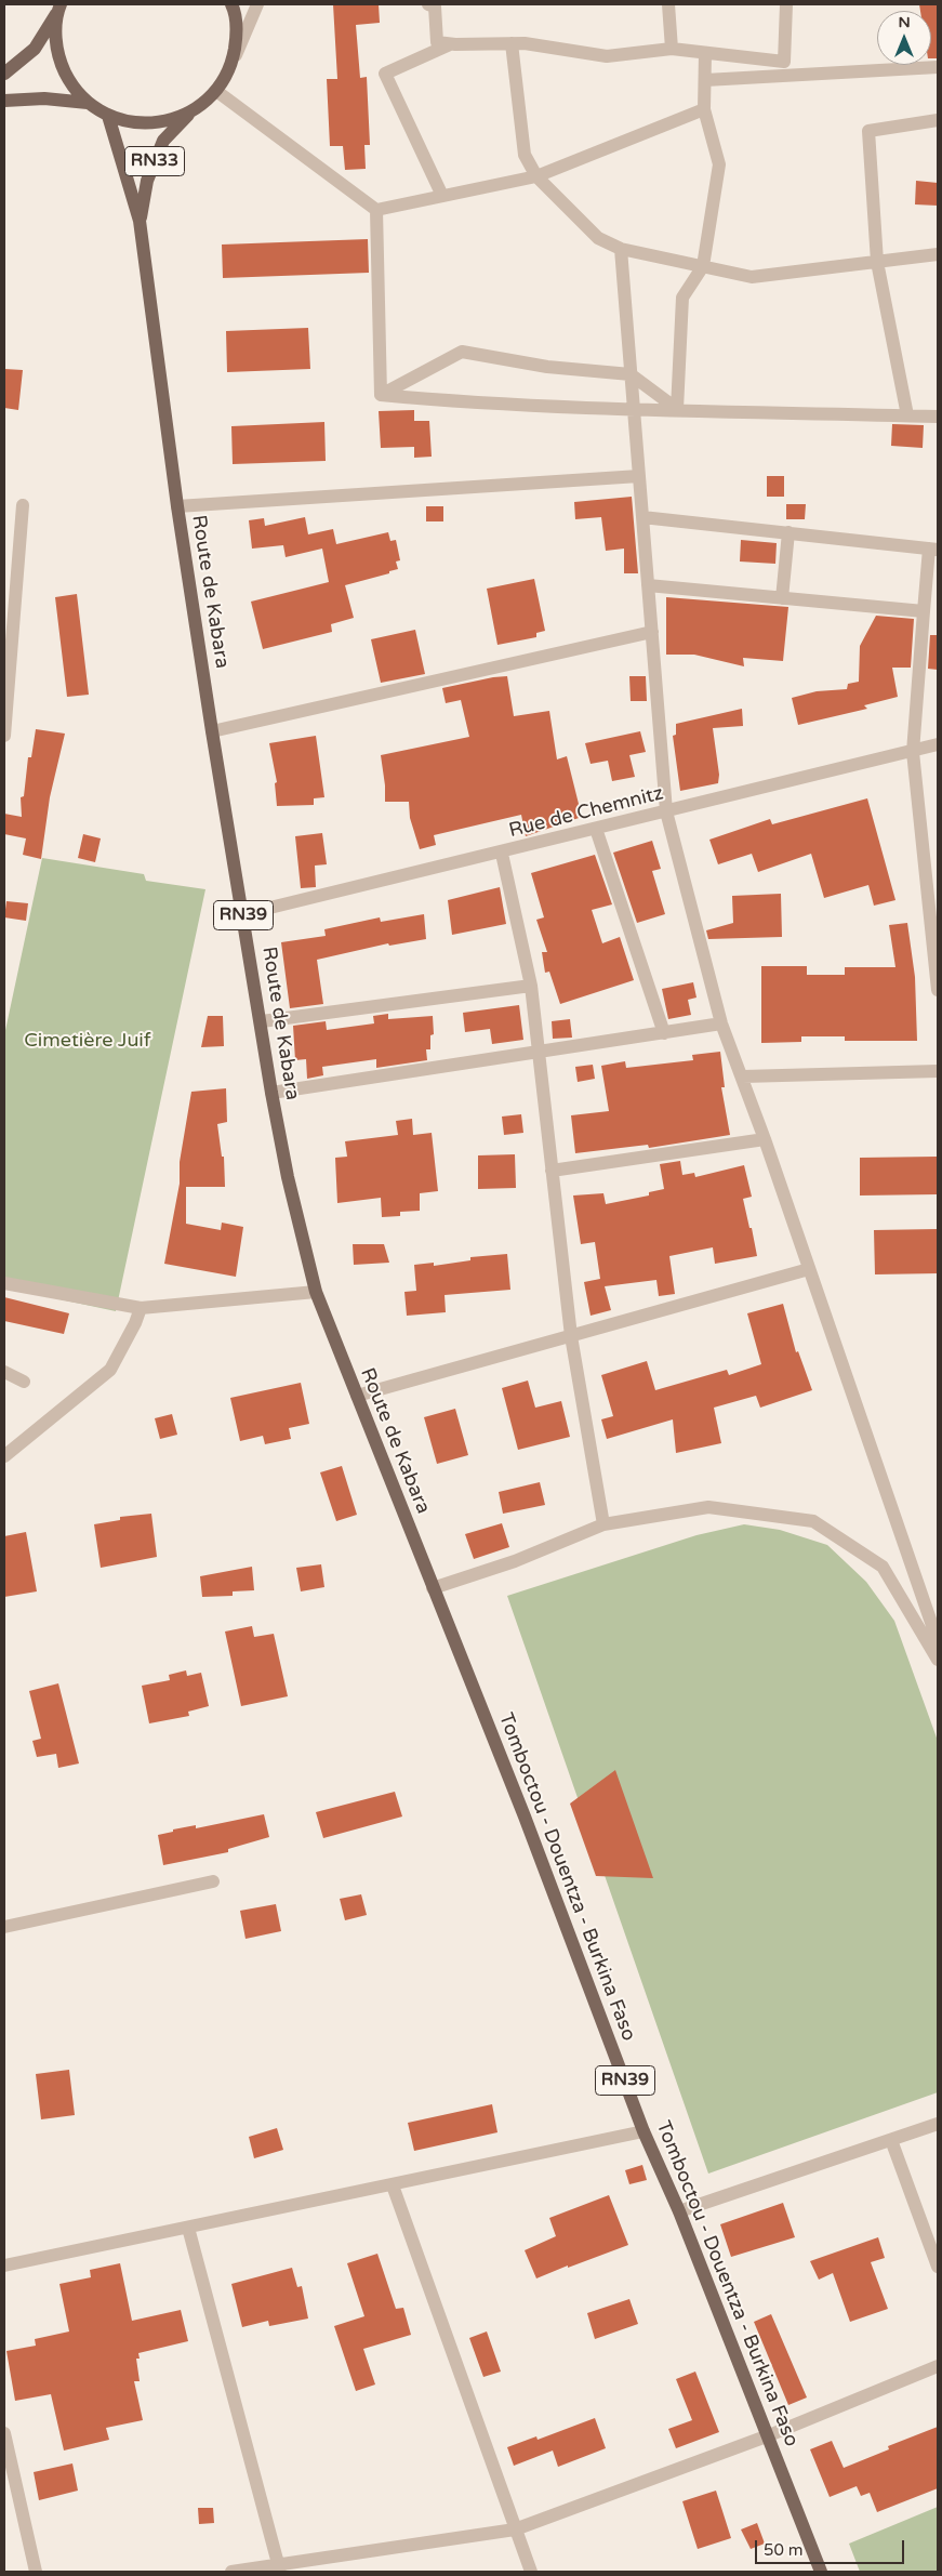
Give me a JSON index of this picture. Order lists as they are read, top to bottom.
{
  "streets": {
    "main road": [
      "RN33",
      "Route de Kabara",
      "RN39",
      "Tomboctou - Douentza - Burkina Faso"
    ],
    "street": ["Rue de Chemnitz"]
  },
  "crossings": [
    ["RN33", "Route de Kabara"],
    ["Route de Kabara", "Rue de Chemnitz"],
    ["Route de Kabara", "Tomboctou - Douentza - Burkina Faso"]
  ],
  "parks": ["Cimetière Juif"],
  "scale_bar": "50 m",
  "north": "top"
}
